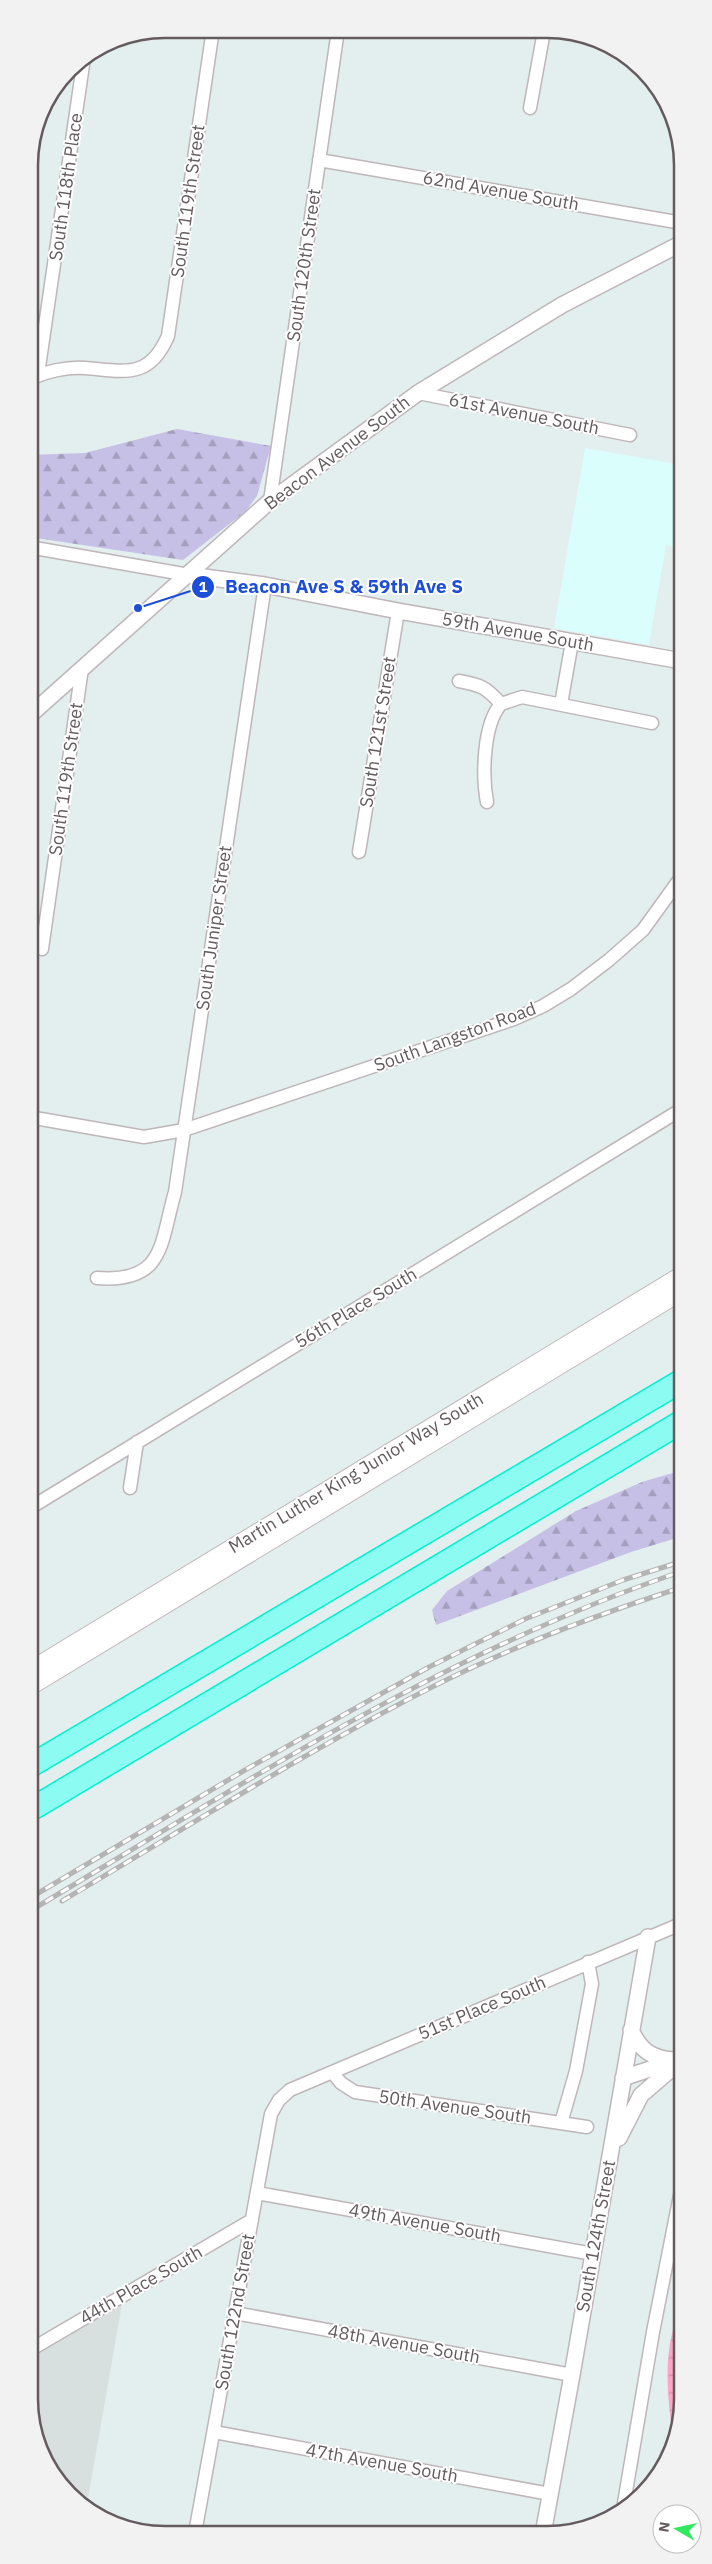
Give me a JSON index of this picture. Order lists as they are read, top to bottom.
{
  "streets": {
    "main road": ["Martin Luther King Junior Way South"],
    "street": [
      "South 118th Place",
      "62nd Avenue South",
      "South 119th Street",
      "South 120th Street",
      "61st Avenue South",
      "Beacon Avenue South",
      "59th Avenue South",
      "South 121st Street",
      "South Juniper Street",
      "South Langston Road",
      "56th Place South",
      "51st Place South",
      "50th Avenue South",
      "49th Avenue South",
      "South 124th Street",
      "44th Place South",
      "South 122nd Street",
      "48th Avenue South",
      "47th Avenue South"
    ]
  },
  "crossings": [
    ["62nd Avenue South", "South 120th Street"],
    ["South 119th Street", "Beacon Avenue South"],
    ["South 120th Street", "Beacon Avenue South"],
    ["61st Avenue South", "Beacon Avenue South"],
    ["Beacon Avenue South", "59th Avenue South"],
    ["59th Avenue South", "South 121st Street"],
    ["59th Avenue South", "South Juniper Street"],
    ["South Juniper Street", "South Langston Road"],
    ["51st Place South", "50th Avenue South"],
    ["51st Place South", "South 124th Street"],
    ["51st Place South", "South 122nd Street"],
    ["49th Avenue South", "South 124th Street"],
    ["49th Avenue South", "South 122nd Street"],
    ["South 124th Street", "48th Avenue South"],
    ["South 124th Street", "47th Avenue South"],
    ["44th Place South", "South 122nd Street"],
    ["South 122nd Street", "48th Avenue South"],
    ["South 122nd Street", "47th Avenue South"]
  ],
  "places": ["Beacon Ave S & 59th Ave S"],
  "north": "left"
}
